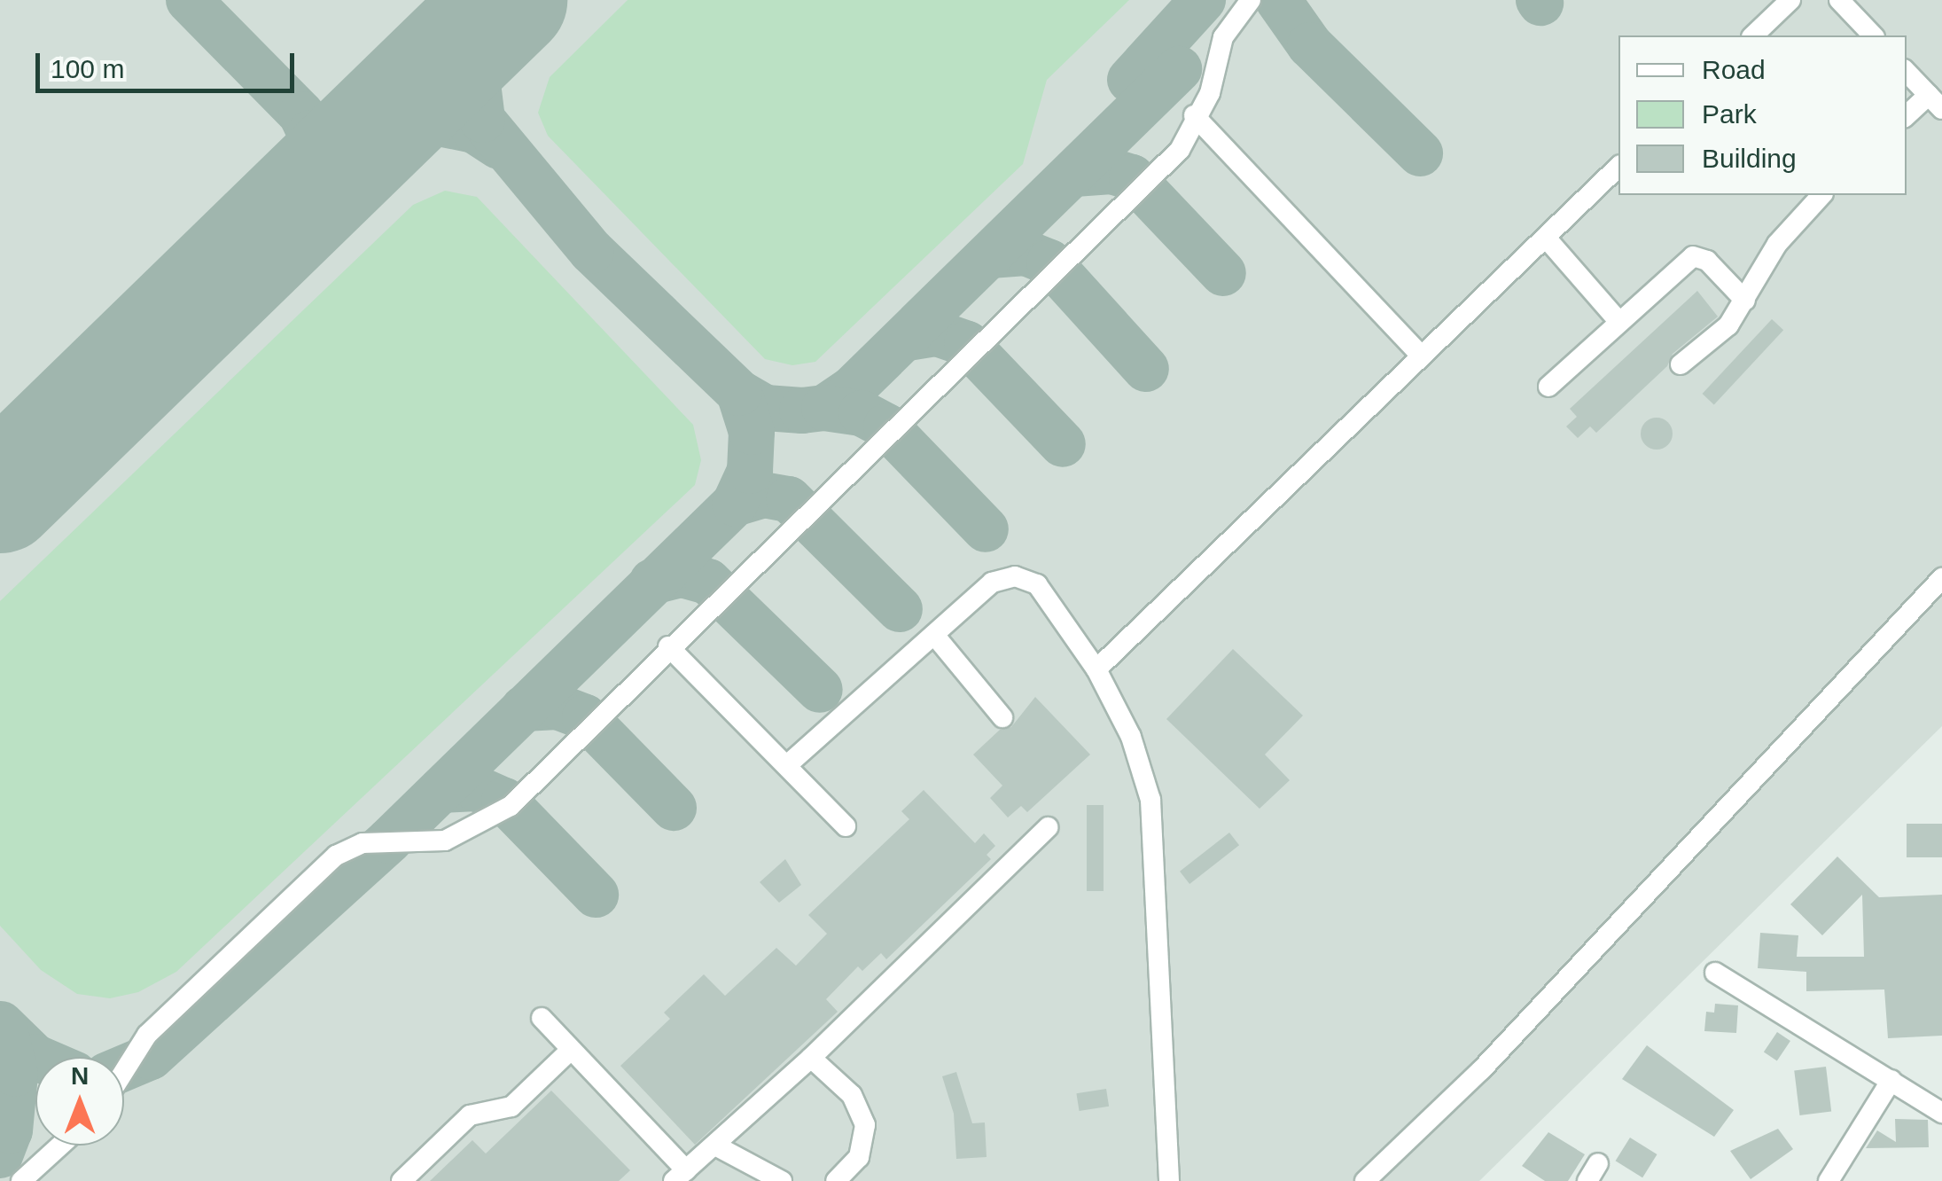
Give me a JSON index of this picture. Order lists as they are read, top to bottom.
{
  "legend": ["Road", "Park", "Building"],
  "scale_bar": "100 m",
  "north": "top"
}
